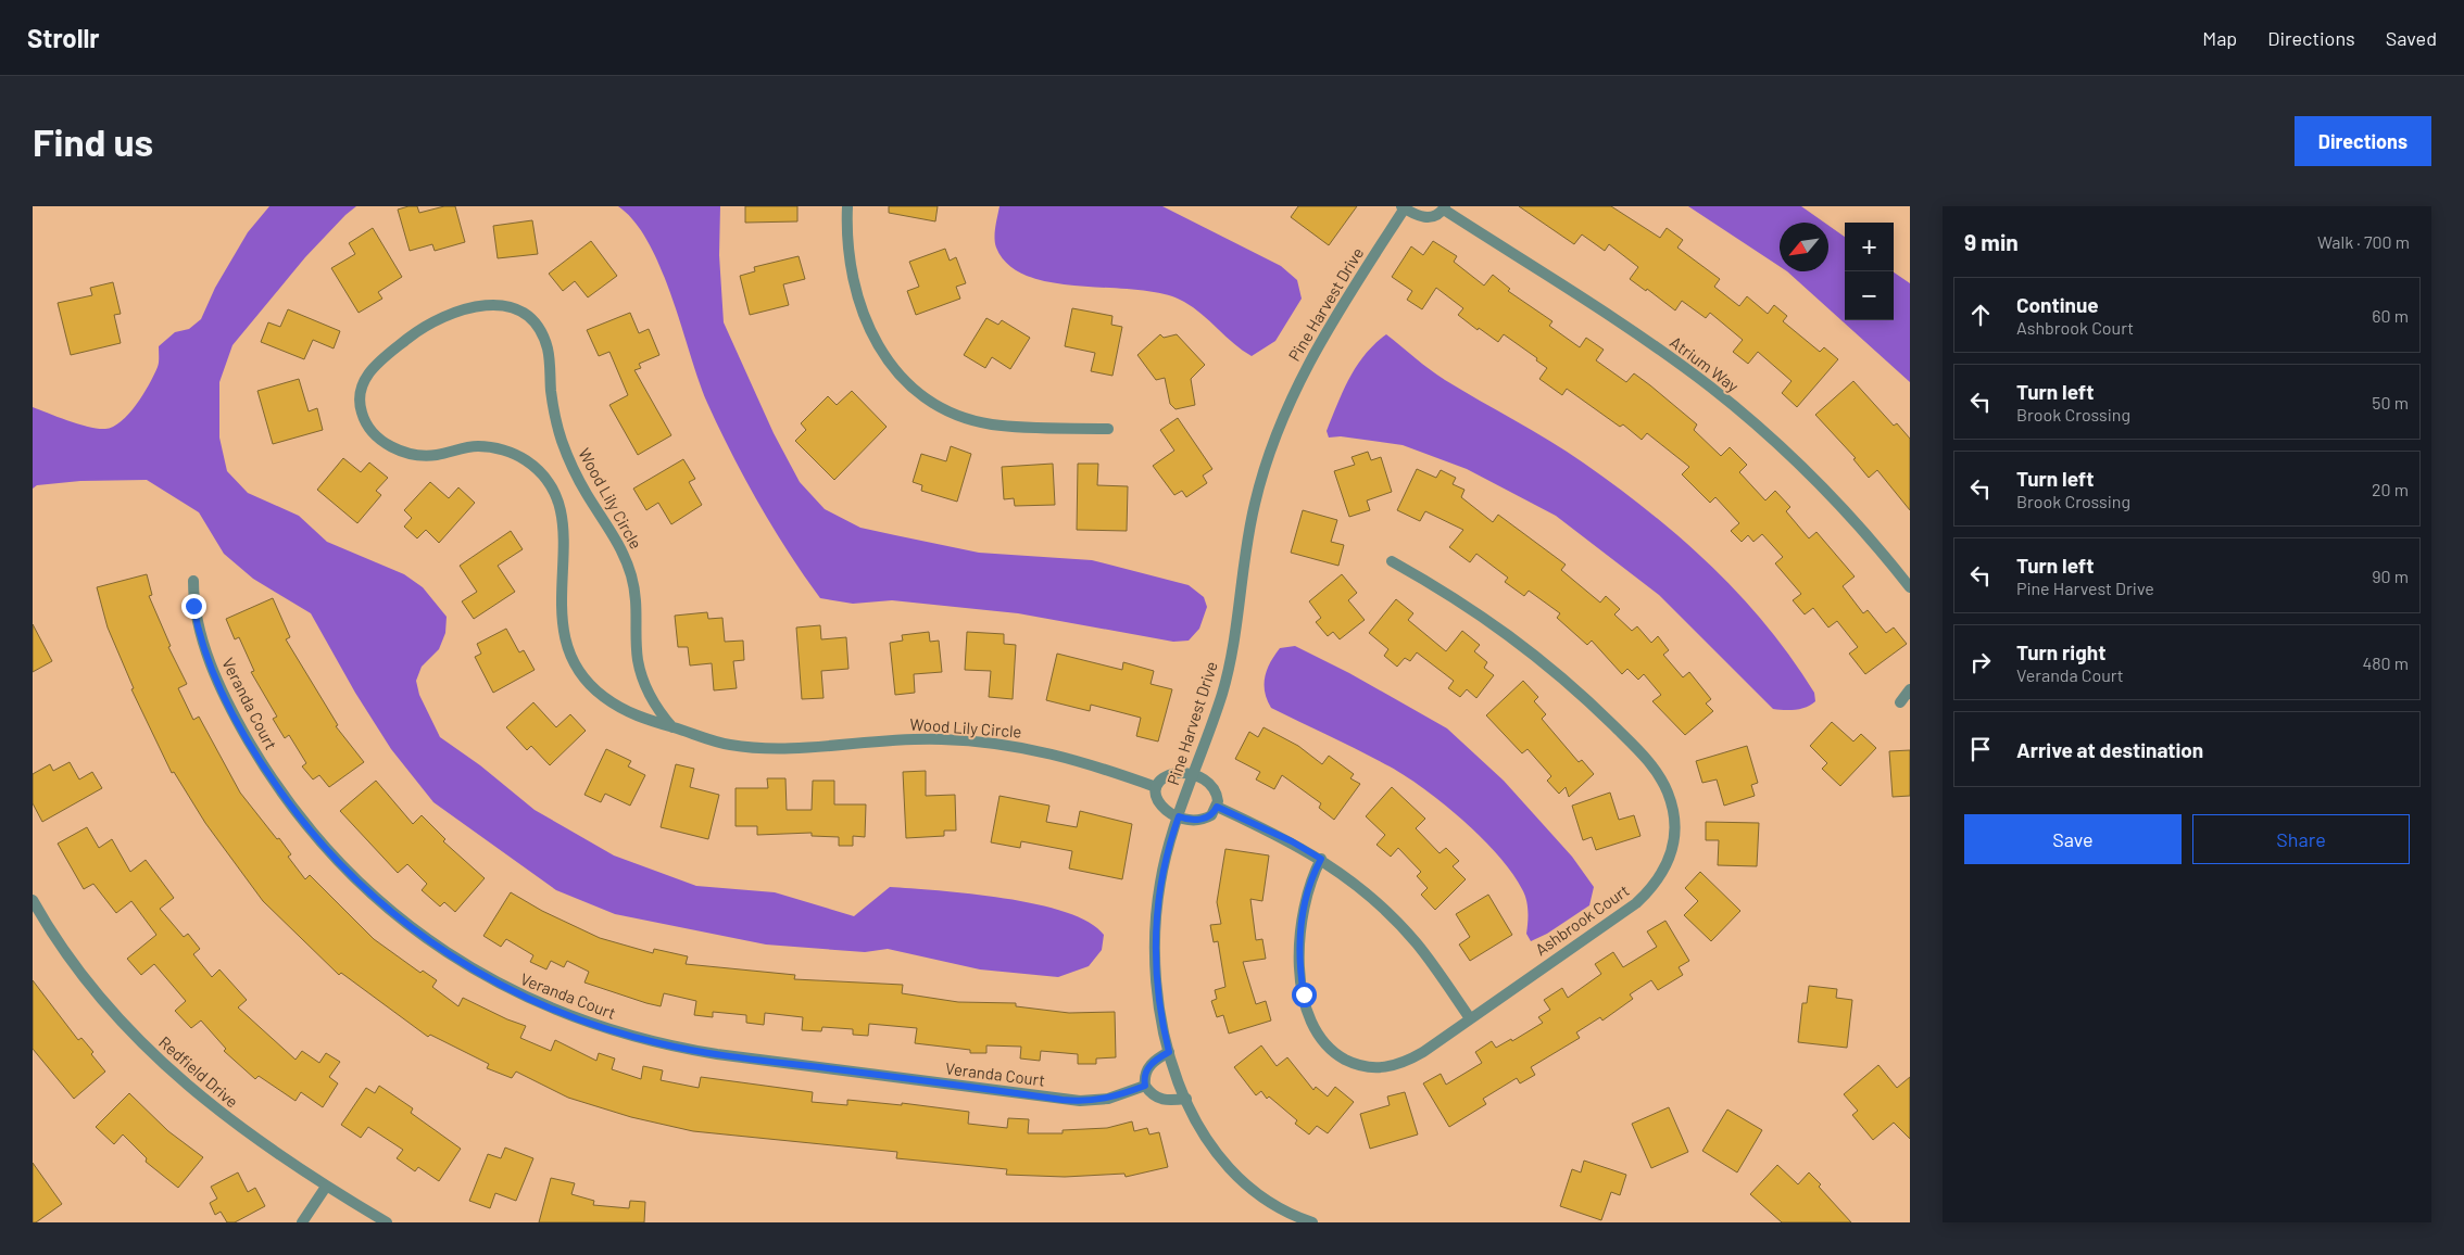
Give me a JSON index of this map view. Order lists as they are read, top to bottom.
{
  "streets": {
    "street": [
      "Pine Harvest Drive",
      "Atrium Way",
      "Wood Lily Circle",
      "Veranda Court",
      "Ashbrook Court",
      "Redfield Drive"
    ]
  },
  "crossings": [
    ["Pine Harvest Drive", "Atrium Way"]
  ],
  "north": "bottom left",
  "page": {
    "header": "Strollr",
    "nav": ["Map", "Directions", "Saved"],
    "buttons": [
      "Directions",
      ["Save", "Share"]
    ],
    "title": "Find us",
    "heading": ["9 min", "Walk · 700 m"],
    "map_buttons": ["+", "−"],
    "list": [
      ["Continue", "Ashbrook Court", "60 m"],
      ["Turn left", "Brook Crossing", "50 m"],
      ["Turn left", "Brook Crossing", "20 m"],
      ["Turn left", "Pine Harvest Drive", "90 m"],
      ["Turn right", "Veranda Court", "480 m"],
      "Arrive at destination"
    ]
  }
}
